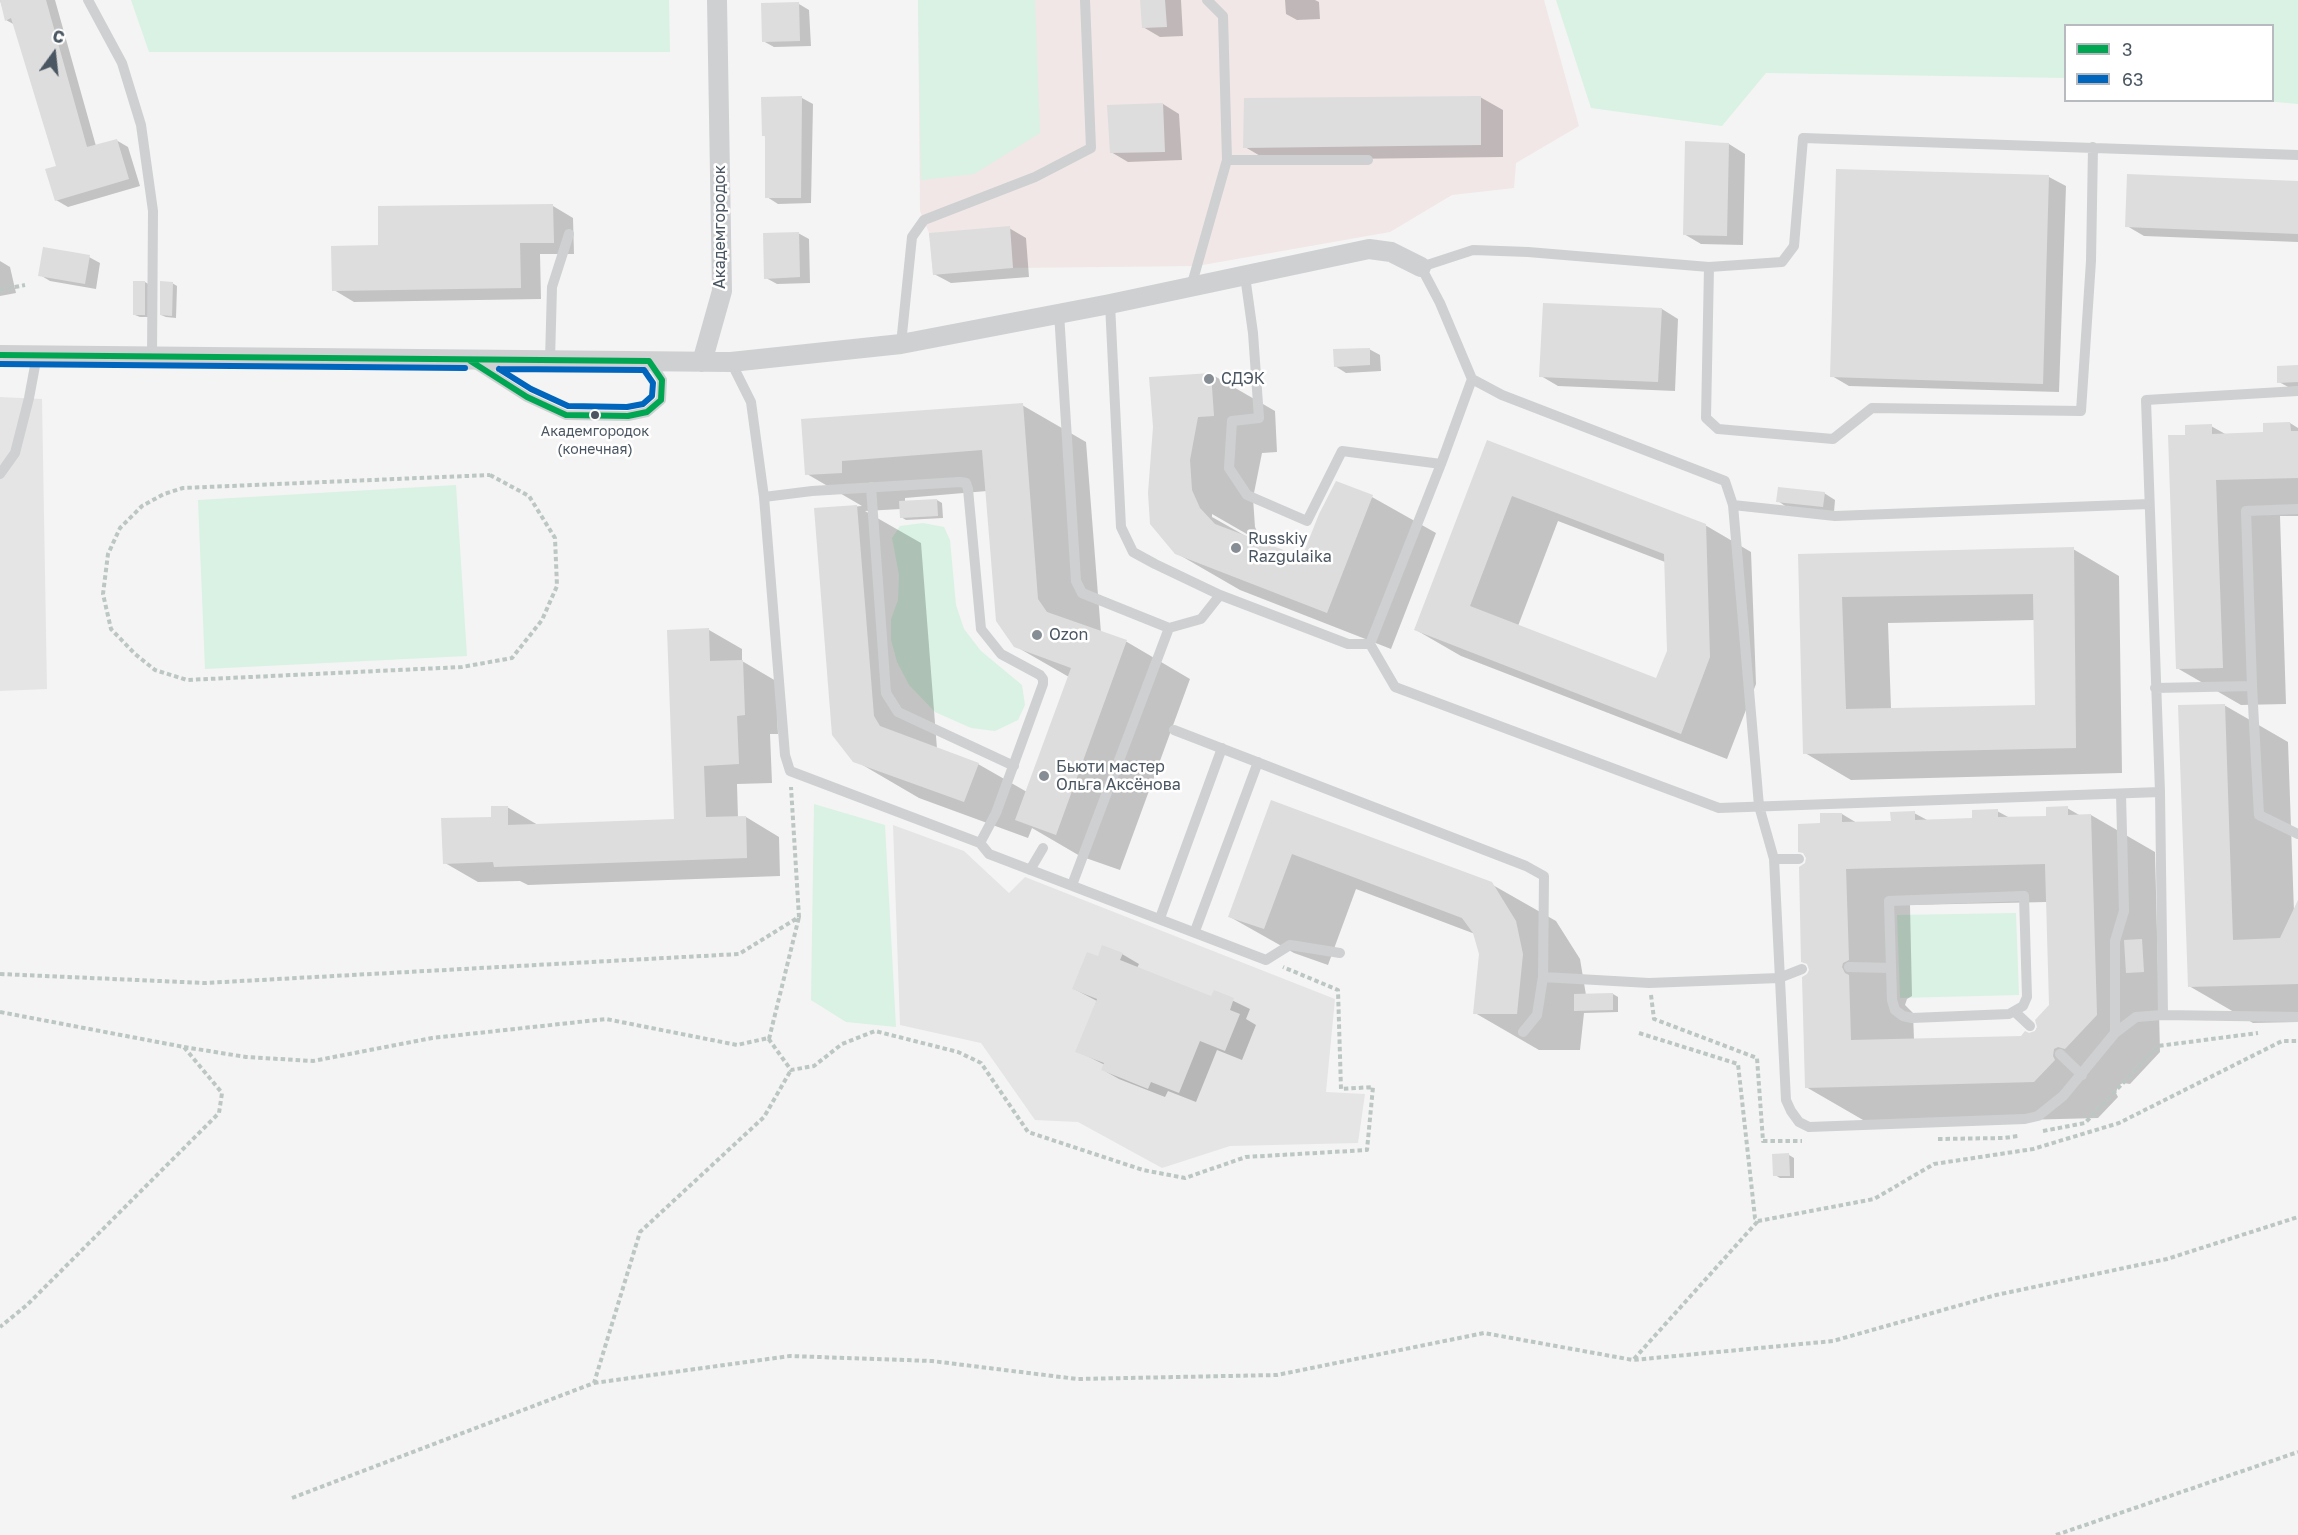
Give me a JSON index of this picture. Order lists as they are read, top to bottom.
{
  "streets": {
    "street": ["Академгородок"]
  },
  "places": [
    "СДЭК",
    "Академгородок (конечная)",
    "Russkiy Razgulaika",
    "Ozon",
    "Бьюти мастер Oльга Аксёнова"
  ],
  "lines": ["transit line 3", "transit line 63"],
  "legend": ["3", "63"],
  "north": "top"
}
